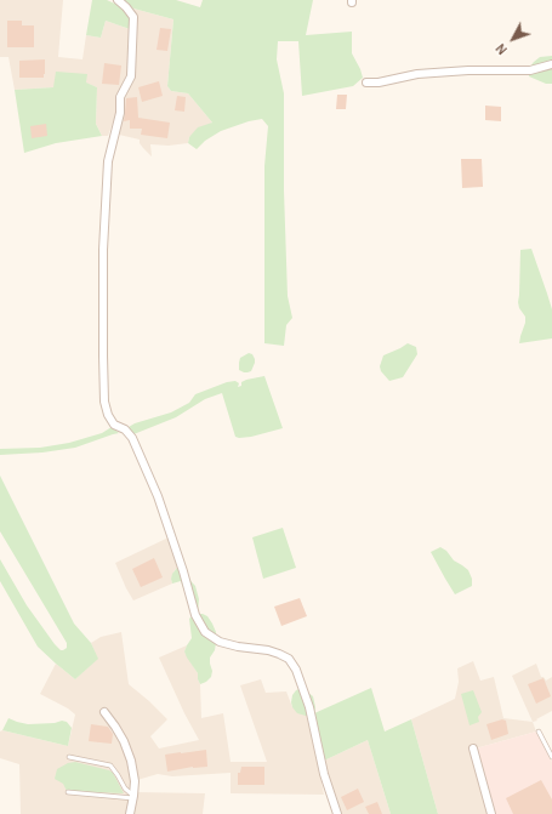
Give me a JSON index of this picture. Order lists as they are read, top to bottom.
{
  "north": "bottom left"
}
